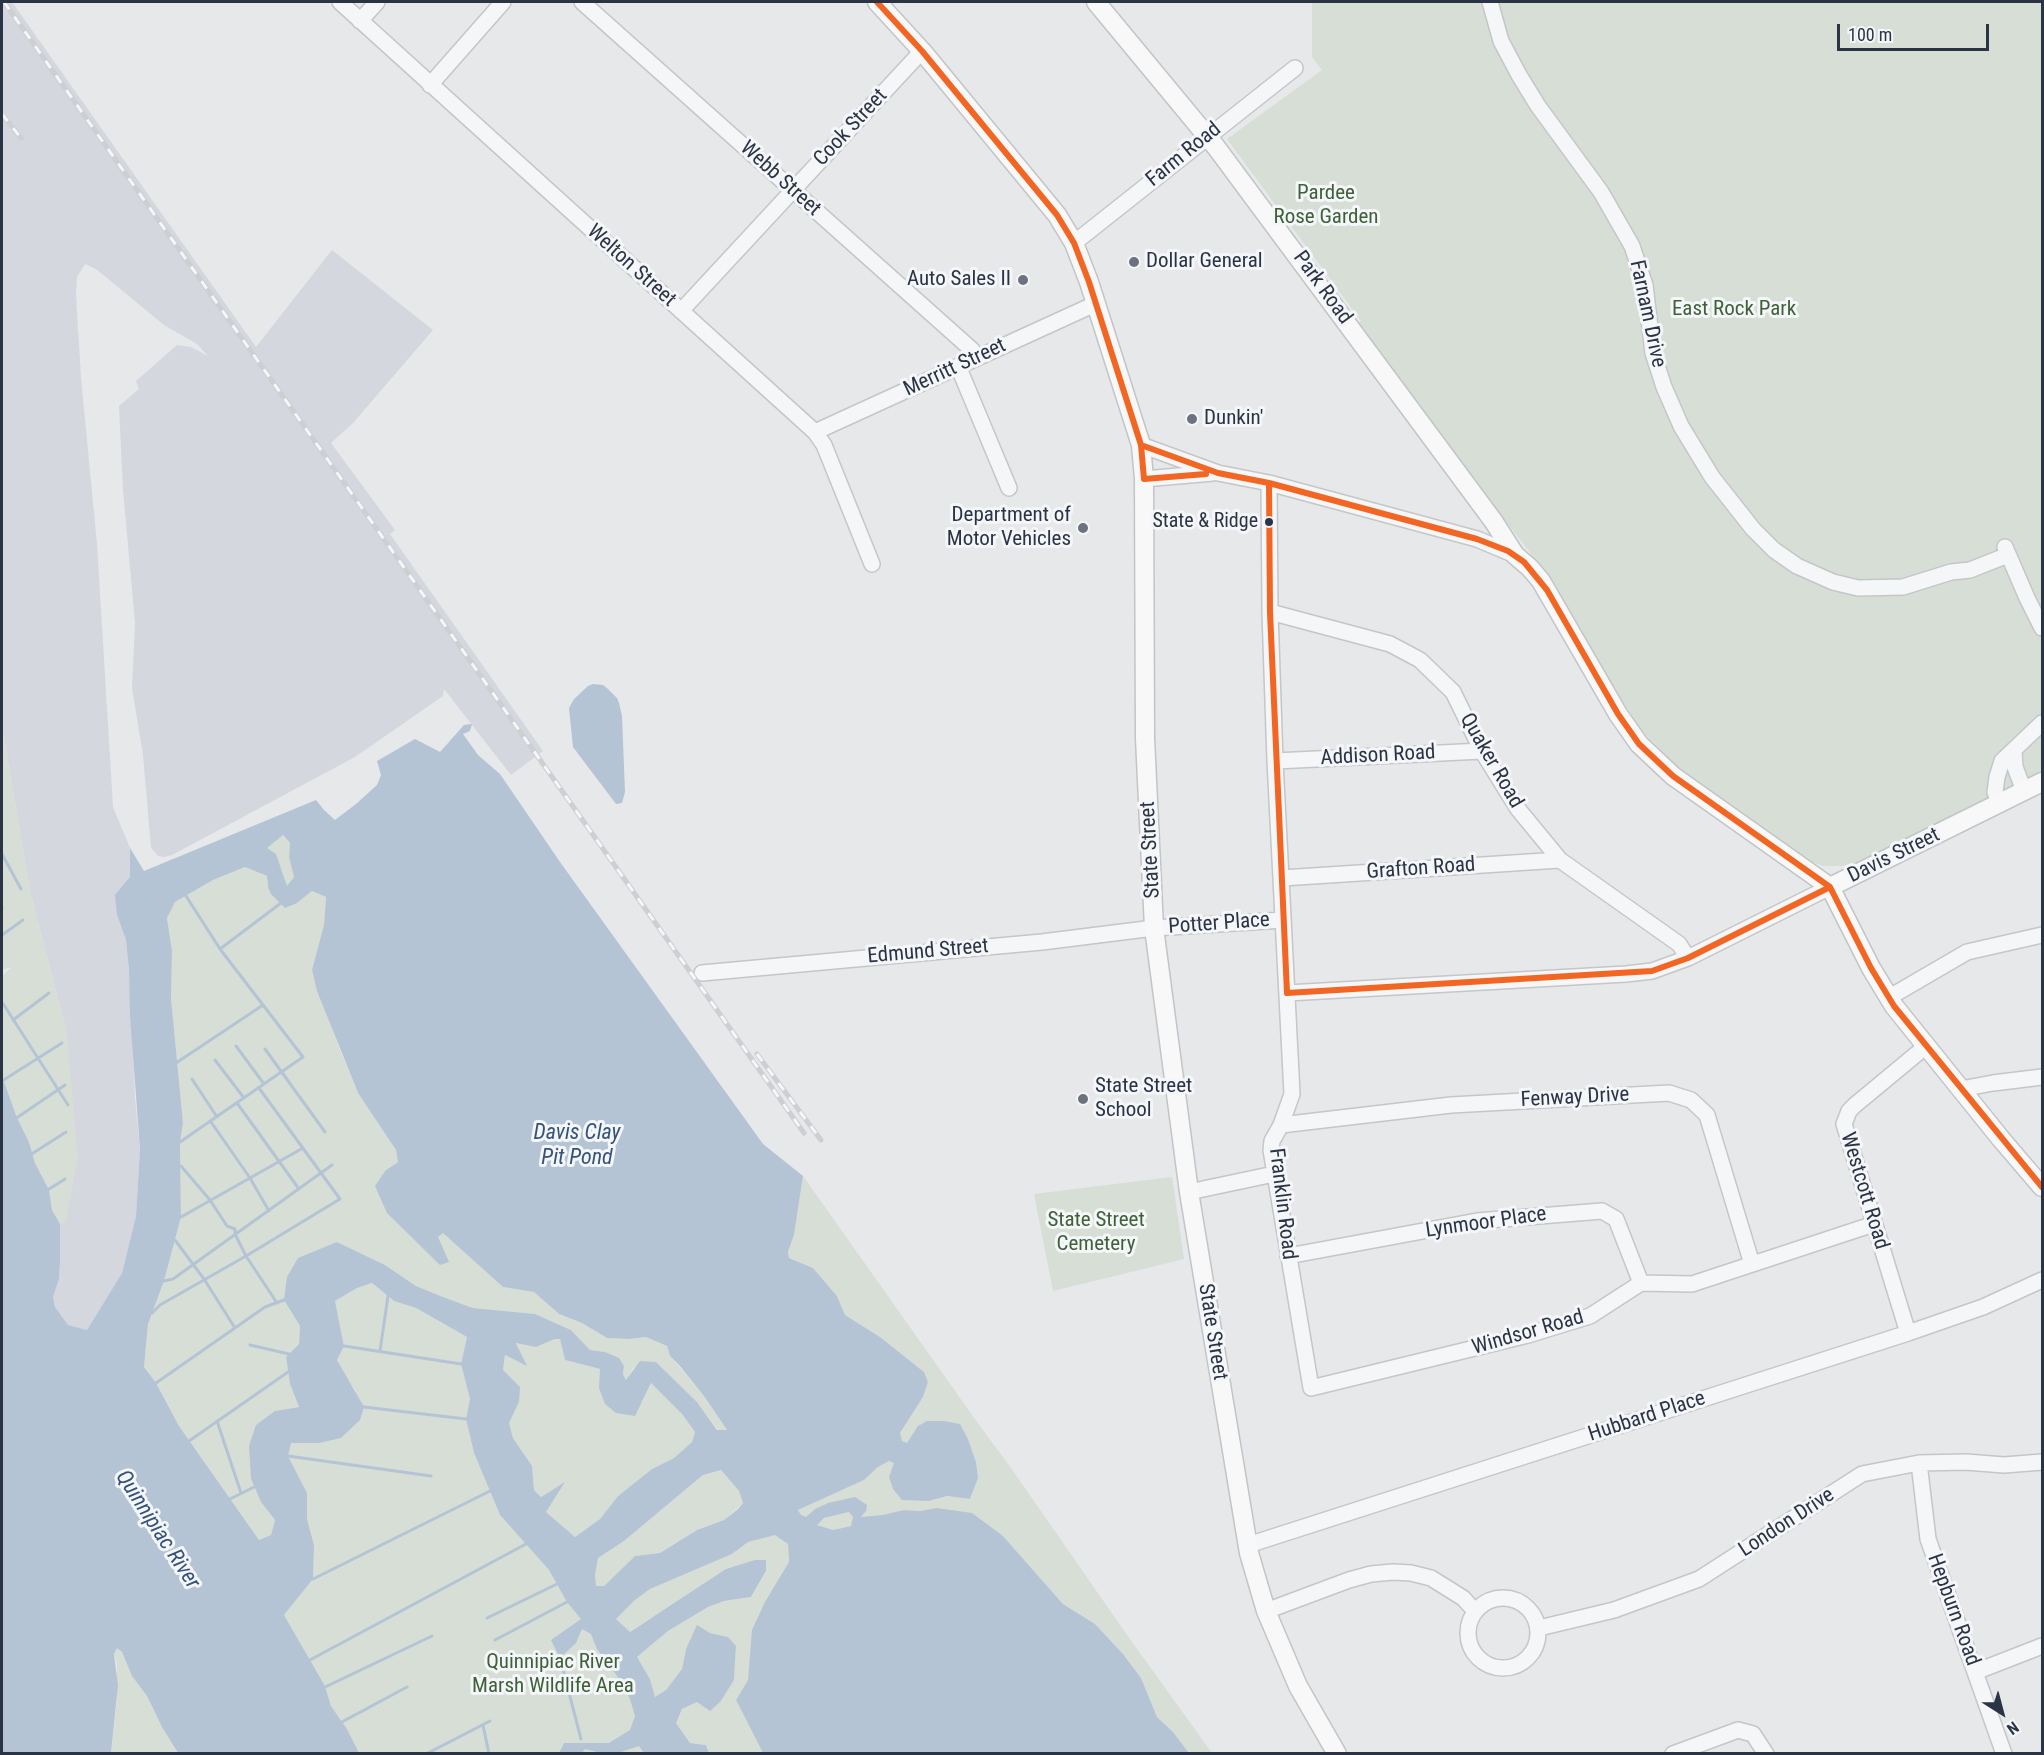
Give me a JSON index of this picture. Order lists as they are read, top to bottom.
{
  "streets": {
    "main road": ["Park Road", "State Street", "Davis Street"],
    "street": [
      "Cook Street",
      "Farm Road",
      "Webb Street",
      "Welton Street",
      "Farnam Drive",
      "Merritt Street",
      "Addison Road",
      "Quaker Road",
      "Grafton Road",
      "Potter Place",
      "Edmund Street",
      "Fenway Drive",
      "Westcott Road",
      "Franklin Road",
      "Lynmoor Place",
      "Windsor Road",
      "Hubbard Place",
      "London Drive",
      "Hepburn Road"
    ]
  },
  "crossings": [
    ["Cook Street", "Webb Street"],
    ["Cook Street", "Welton Street"],
    ["Cook Street", "State Street"],
    ["Farm Road", "Park Road"],
    ["Farm Road", "State Street"],
    ["Webb Street", "Merritt Street"],
    ["Welton Street", "Merritt Street"],
    ["Park Road", "Davis Street"],
    ["Merritt Street", "State Street"],
    ["Addison Road", "Quaker Road"],
    ["Addison Road", "Franklin Road"],
    ["Quaker Road", "Davis Street"],
    ["Quaker Road", "Grafton Road"],
    ["Quaker Road", "Franklin Road"],
    ["State Street", "Potter Place"],
    ["State Street", "Edmund Street"],
    ["State Street", "Hubbard Place"],
    ["Davis Street", "Franklin Road"],
    ["Grafton Road", "Franklin Road"],
    ["Potter Place", "Edmund Street"],
    ["Potter Place", "Franklin Road"],
    ["Fenway Drive", "Franklin Road"],
    ["Westcott Road", "Hubbard Place"],
    ["Franklin Road", "Lynmoor Place"],
    ["Franklin Road", "Windsor Road"],
    ["Lynmoor Place", "Windsor Road"],
    ["London Drive", "Hepburn Road"]
  ],
  "water": ["Davis Clay Pit Pond", "Quinnipiac River"],
  "parks": [
    "Pardee Rose Garden",
    "East Rock Park",
    "State Street Cemetery",
    "Quinnipiac River Marsh Wildlife Area"
  ],
  "places": [
    "Dollar General",
    "Auto Sales II",
    "Dunkin'",
    "State & Ridge",
    "Department of Motor Vehicles",
    "State Street School"
  ],
  "scale_bar": "100 m",
  "north": "bottom right"
}
